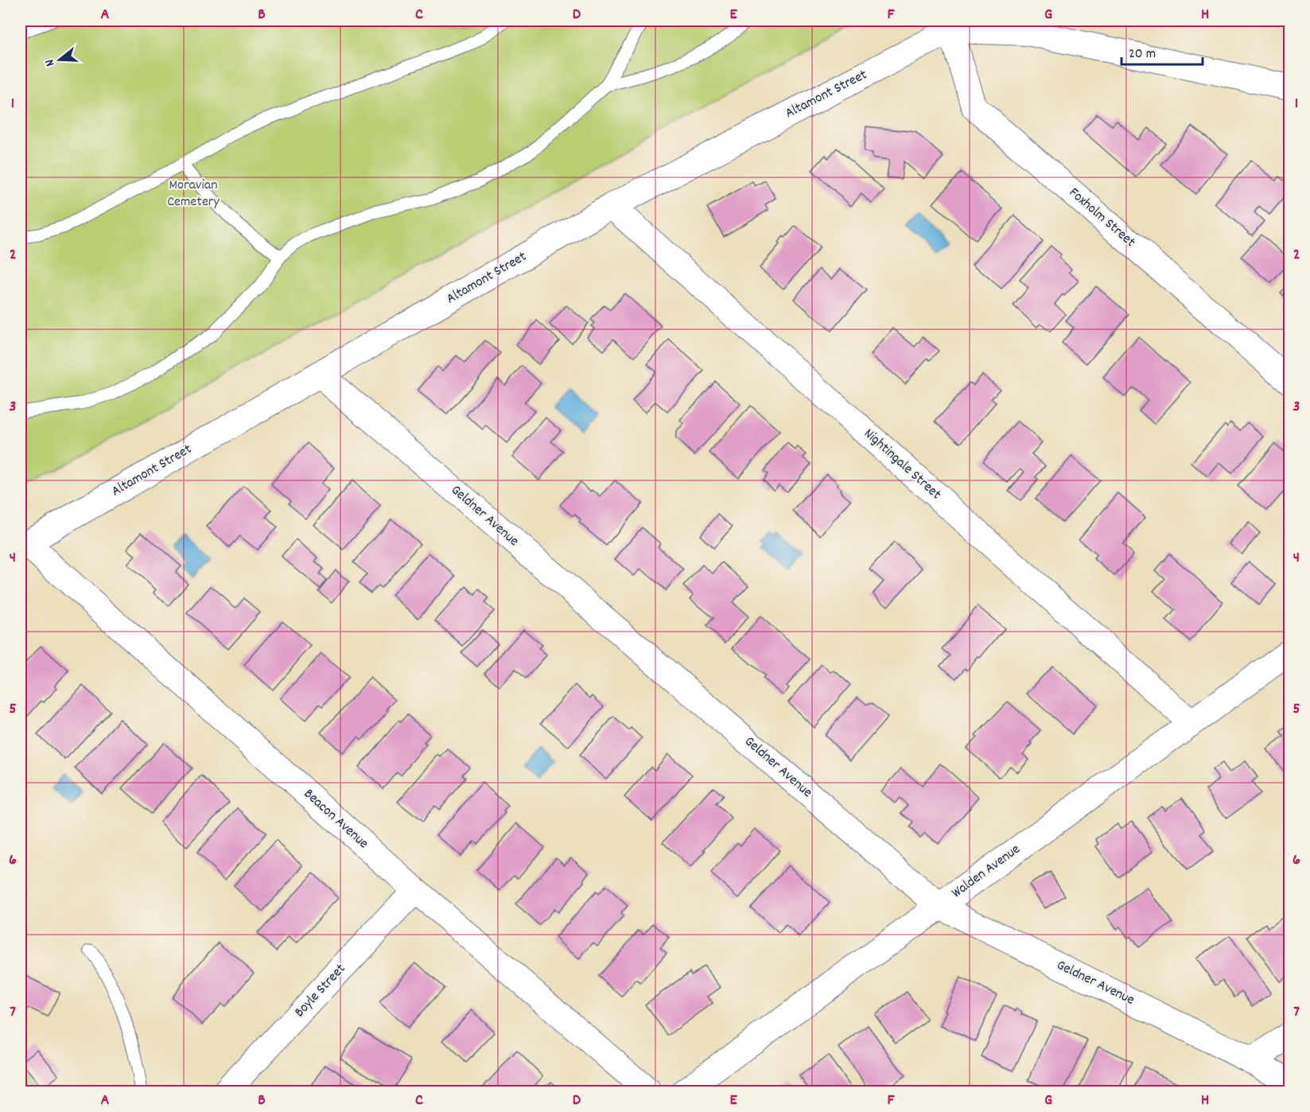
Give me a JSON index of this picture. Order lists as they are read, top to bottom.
{
  "streets": {
    "street": [
      "Altamont Street",
      "Foxholm Street",
      "Nightingale Street",
      "Geldner Avenue",
      "Beacon Avenue",
      "Walden Avenue",
      "Boyle Street"
    ]
  },
  "crossings": [
    ["Altamont Street", "Foxholm Street"],
    ["Altamont Street", "Nightingale Street"],
    ["Altamont Street", "Geldner Avenue"],
    ["Altamont Street", "Beacon Avenue"],
    ["Nightingale Street", "Walden Avenue"],
    ["Geldner Avenue", "Walden Avenue"],
    ["Beacon Avenue", "Boyle Street"]
  ],
  "parks": ["Moravian Cemetery"],
  "scale_bar": "20 m",
  "north": "left",
  "grid": {
    "columns": [
      "A",
      "B",
      "C",
      "D",
      "E",
      "F",
      "G",
      "H"
    ],
    "rows": [
      "1",
      "2",
      "3",
      "4",
      "5",
      "6",
      "7"
    ]
  }
}
